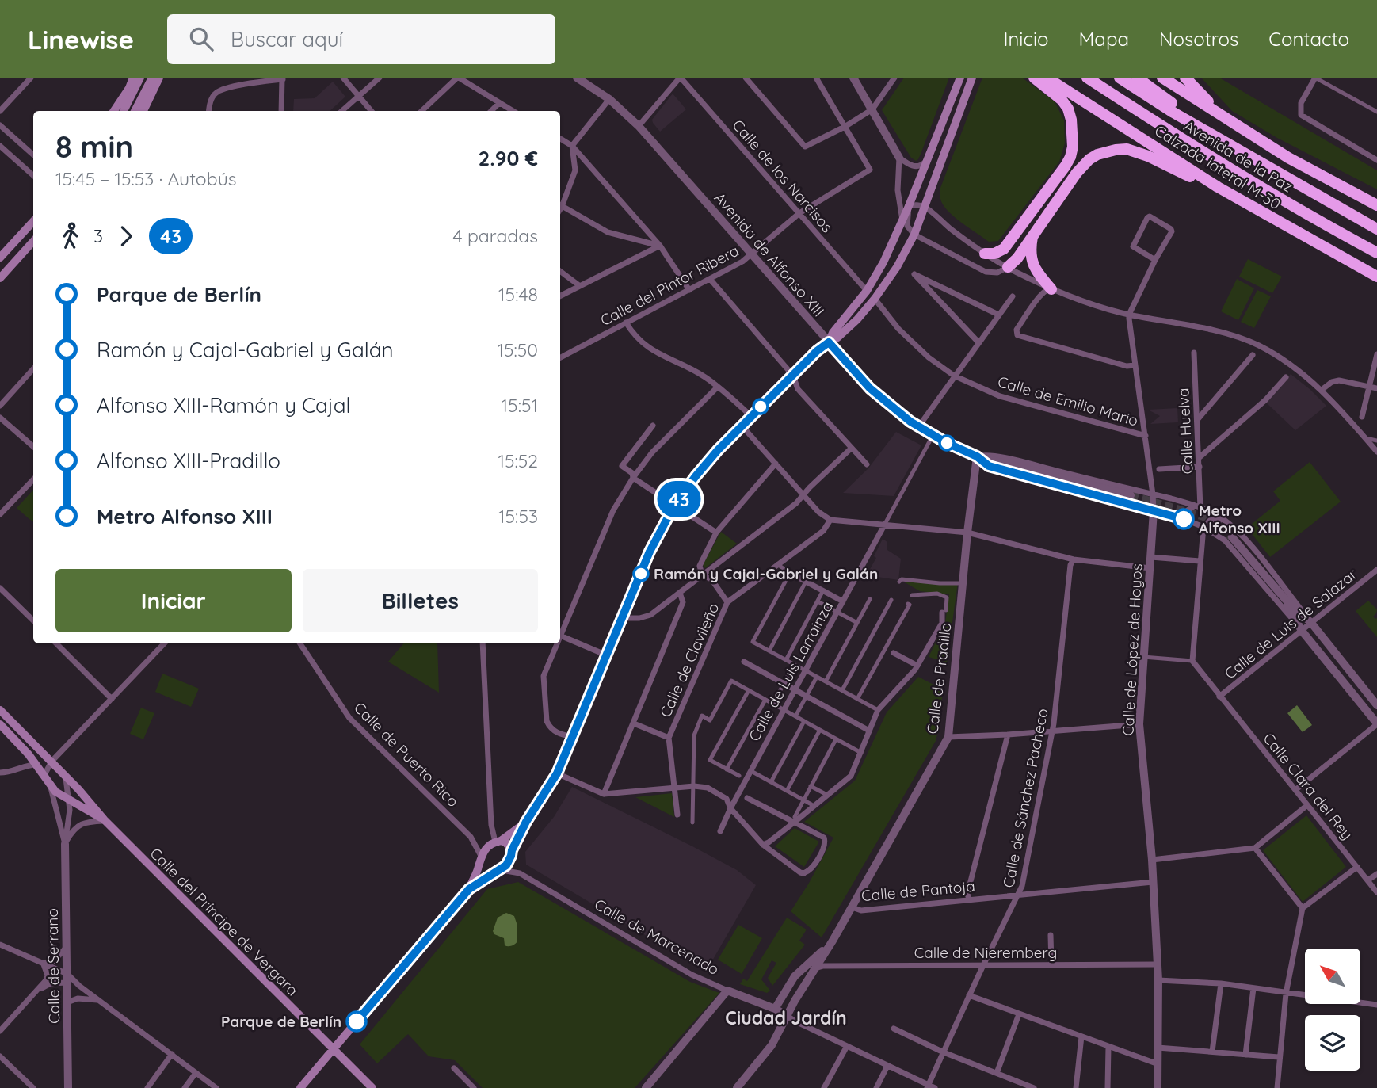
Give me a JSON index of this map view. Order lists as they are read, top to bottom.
{
  "streets": {
    "highway": ["Avenida de la Paz", "Calzada lateral M-30"],
    "main road": ["Calle del Príncipe de Vergara"],
    "street": [
      "Calle de los Narcisos",
      "Avenida de Alfonso XIII",
      "Calle del Pintor Ribera",
      "Calle de Emilio Mario",
      "Calle Huelva",
      "Calle de Luis de Salazar",
      "Calle de López de Hoyos",
      "Calle de Clavileño",
      "Calle de Luis Larrainza",
      "Calle de Pradillo",
      "Calle de Puerto Rico",
      "Calle Clara del Rey",
      "Calle de Sánchez Pacheco",
      "Calle de Pantoja",
      "Calle de Marcenado",
      "Calle de Nieremberg",
      "Calle de Serrano"
    ]
  },
  "crossings": [
    ["Calle de los Narcisos", "Calle del Pintor Ribera"],
    ["Avenida de Alfonso XIII", "Calle del Pintor Ribera"],
    ["Avenida de Alfonso XIII", "Calle Huelva"],
    ["Avenida de Alfonso XIII", "Calle de Luis de Salazar"],
    ["Avenida de Alfonso XIII", "Calle de López de Hoyos"],
    ["Avenida de Alfonso XIII", "Calle de Luis Larrainza"],
    ["Avenida de Alfonso XIII", "Calle de Pradillo"],
    ["Calle de Emilio Mario", "Calle de López de Hoyos"],
    ["Calle de Luis de Salazar", "Calle Clara del Rey"],
    ["Calle de López de Hoyos", "Calle de Pantoja"],
    ["Calle de López de Hoyos", "Calle de Nieremberg"],
    ["Calle de Pradillo", "Calle de Pantoja"],
    ["Calle de Pradillo", "Calle de Marcenado"],
    ["Calle de Pradillo", "Calle de Nieremberg"],
    ["Calle de Sánchez Pacheco", "Calle de Pantoja"],
    ["Calle de Sánchez Pacheco", "Calle de Marcenado"],
    ["Calle de Sánchez Pacheco", "Calle de Nieremberg"]
  ],
  "districts": ["Ciudad Jardín"],
  "places": ["Metro Alfonso XIII", "Ramón y Cajal-Gabriel y Galán", "Parque de Berlín"],
  "lines": ["bus line 43"],
  "north": "top left",
  "page": {
    "header": "Linewise",
    "search": "Buscar aquí",
    "nav": [
      "Inicio",
      "Mapa",
      "Nosotros",
      "Contacto"
    ],
    "on_map": "43",
    "heading": ["8 min", "15:45 – 15:53 · Autobús", "2.90 €"],
    "legs": ["3", "43", "4 paradas"],
    "list": [
      {
        "name": "Parque de Berlín",
        "value": "15:48"
      },
      {
        "name": "Ramón y Cajal-Gabriel y Galán",
        "value": "15:50"
      },
      {
        "name": "Alfonso XIII-Ramón y Cajal",
        "value": "15:51"
      },
      {
        "name": "Alfonso XIII-Pradillo",
        "value": "15:52"
      },
      {
        "name": "Metro Alfonso XIII",
        "value": "15:53"
      }
    ],
    "buttons": ["Iniciar", "Billetes"]
  }
}
